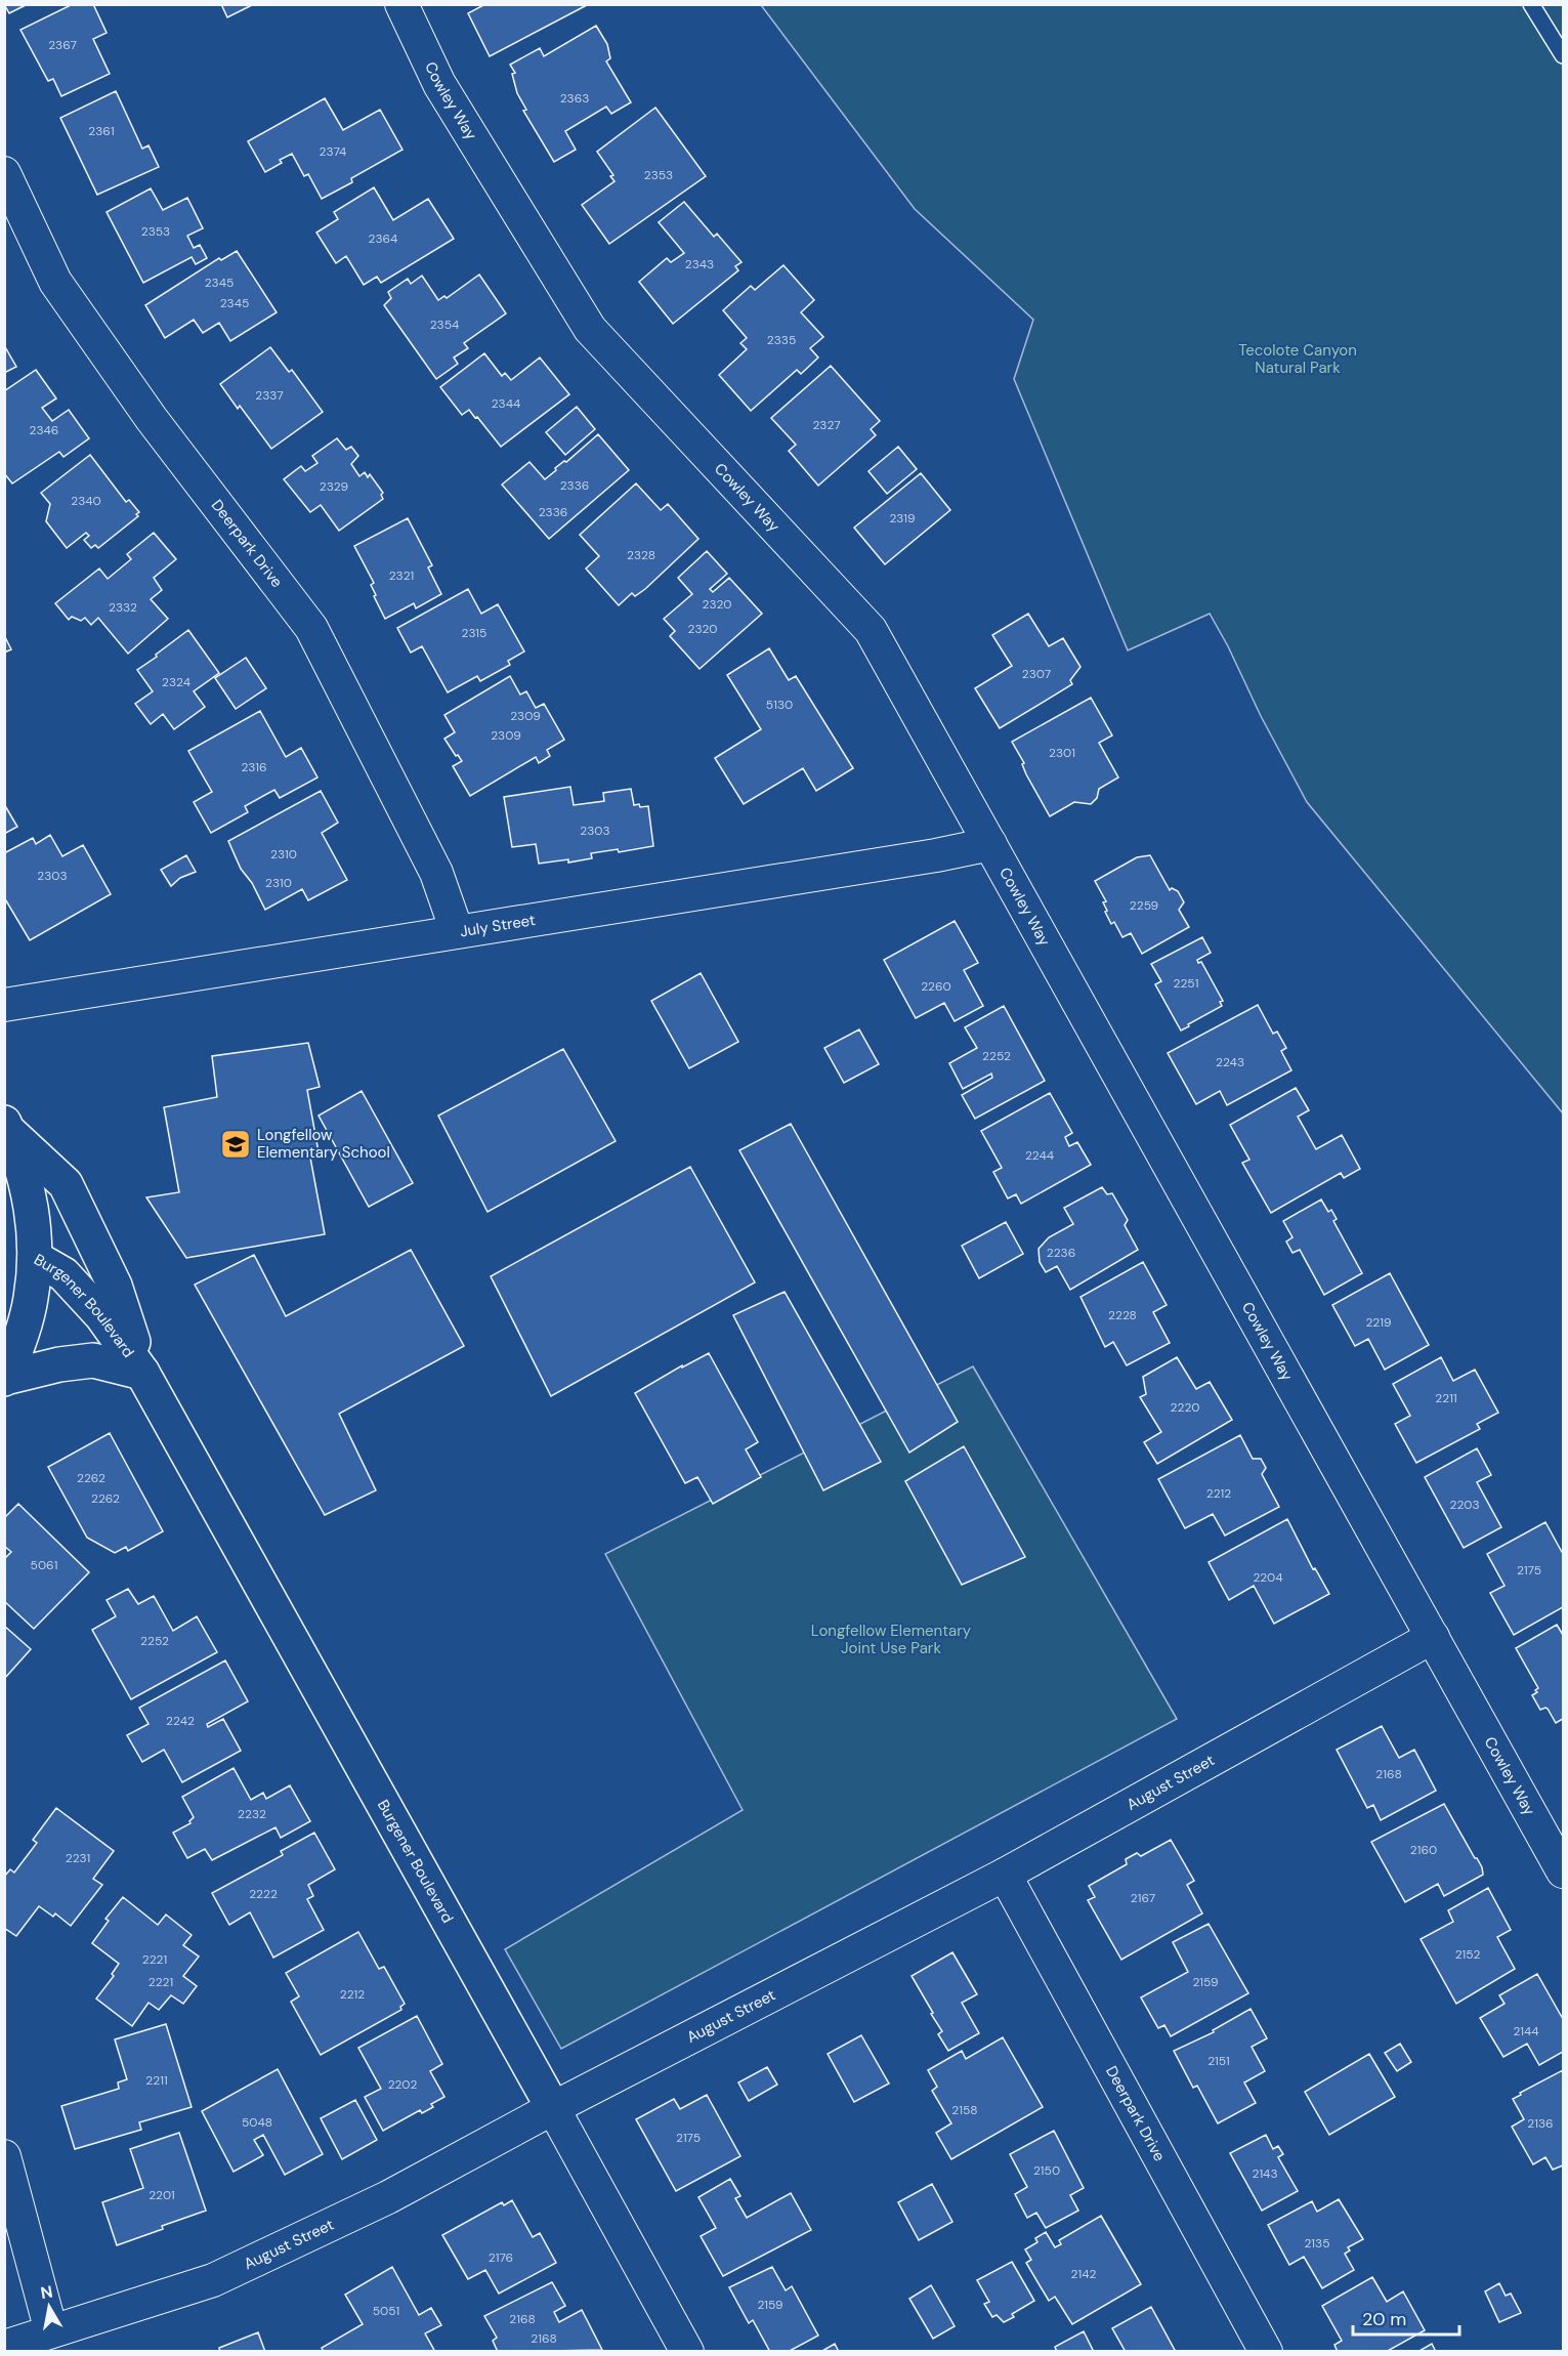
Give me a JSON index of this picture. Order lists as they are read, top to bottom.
{
  "streets": {
    "street": [
      "Cowley Way",
      "Deerpark Drive",
      "July Street",
      "Burgener Boulevard",
      "August Street"
    ]
  },
  "crossings": [
    ["Cowley Way", "July Street"],
    ["Cowley Way", "August Street"],
    ["Deerpark Drive", "July Street"],
    ["Deerpark Drive", "August Street"],
    ["Burgener Boulevard", "August Street"]
  ],
  "parks": ["Tecolote Canyon Natural Park", "Longfellow Elementary Joint Use Park"],
  "places": {
    "school or university": ["Longfellow Elementary School"]
  },
  "house_numbers": [
    "2367",
    "2363",
    "2361",
    "2374",
    "2353",
    "2353",
    "2364",
    "2343",
    "2345",
    "2345",
    "2354",
    "2335",
    "2337",
    "2344",
    "2327",
    "2346",
    "2336",
    "2329",
    "2340",
    "2336",
    "2319",
    "2328",
    "2321",
    "2320",
    "2332",
    "2320",
    "2315",
    "2307",
    "2324",
    "5130",
    "2309",
    "2309",
    "2301",
    "2316",
    "2303",
    "2310",
    "2303",
    "2310",
    "2259",
    "2251",
    "2260",
    "2252",
    "2243",
    "2244",
    "2236",
    "2228",
    "2219",
    "2211",
    "2220",
    "2262",
    "2212",
    "2262",
    "2203",
    "5061",
    "2175",
    "2204",
    "2252",
    "2242",
    "2168",
    "2232",
    "2160",
    "2231",
    "2222",
    "2167",
    "2152",
    "2221",
    "2221",
    "2159",
    "2212",
    "2144",
    "2151",
    "2211",
    "2202",
    "2158",
    "5048",
    "2136",
    "2175",
    "2150",
    "2143",
    "2201",
    "2135",
    "2176",
    "2142",
    "2159",
    "5051",
    "2168",
    "2168"
  ],
  "scale_bar": "20 m",
  "north": "top"
}
